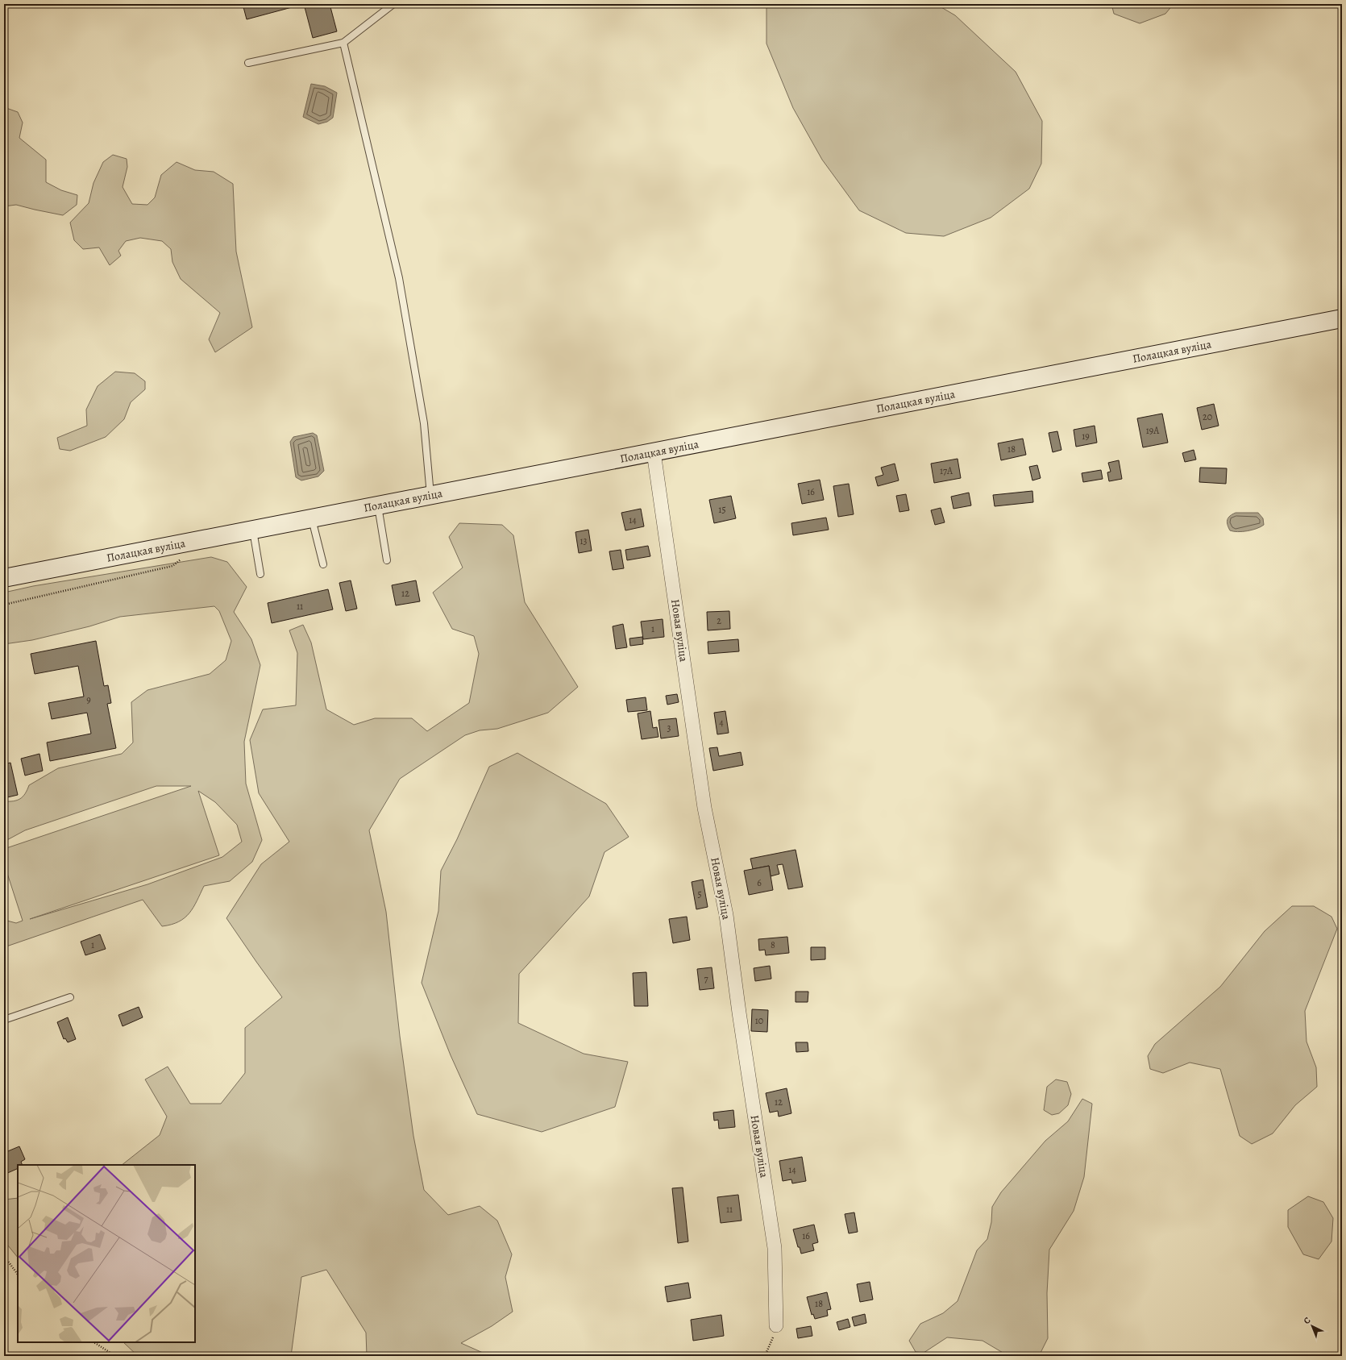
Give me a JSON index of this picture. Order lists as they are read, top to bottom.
{
  "streets": {
    "main road": ["Полацкая вуліца"],
    "street": ["Новая вуліца"]
  },
  "crossings": [
    ["Полацкая вуліца", "Новая вуліца"]
  ],
  "house_numbers": [
    "20",
    "19А",
    "19",
    "18",
    "17А",
    "16",
    "15",
    "14",
    "13",
    "12",
    "11",
    "2",
    "1",
    "9",
    "4",
    "3",
    "6",
    "5",
    "1",
    "8",
    "7",
    "10",
    "12",
    "14",
    "11",
    "16",
    "18"
  ],
  "north": "top left"
}
